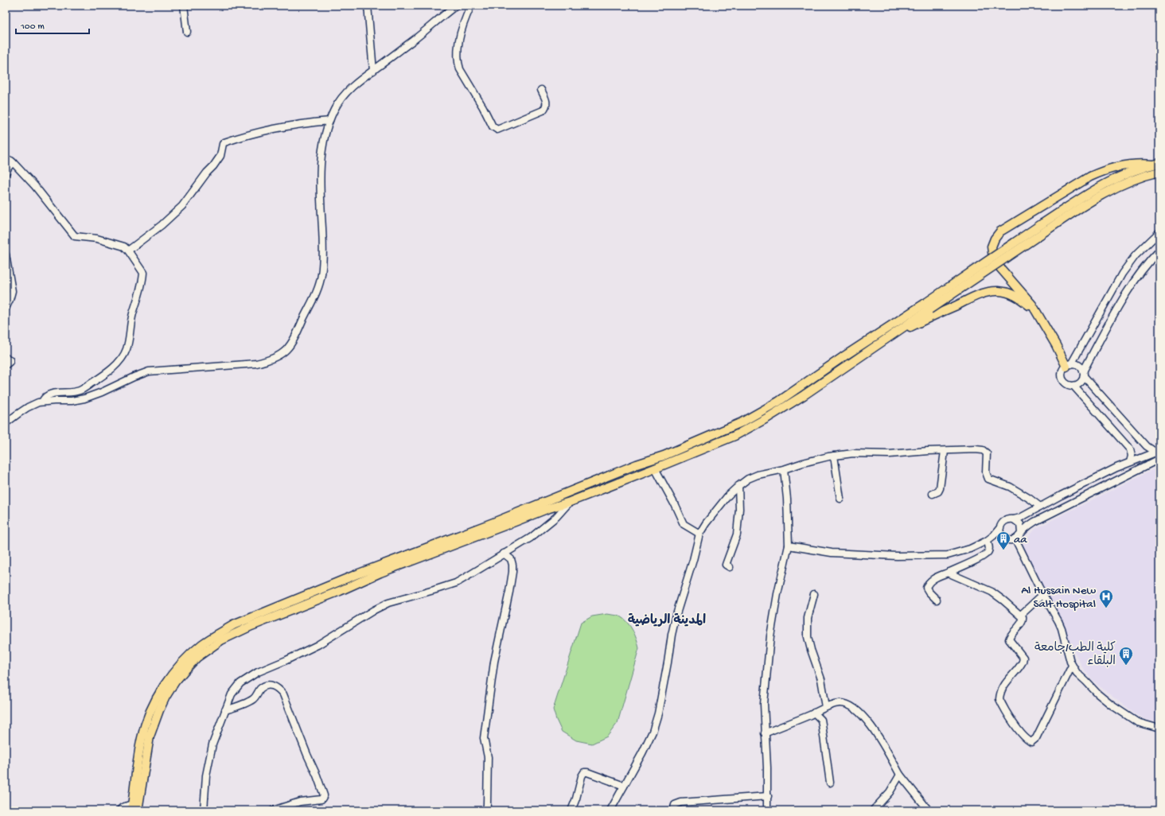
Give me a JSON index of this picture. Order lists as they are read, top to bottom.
{
  "districts": ["المدينة الرياضية"],
  "places": {
    "building": ["aa", "كلية الطب/جامعة البلقاء"],
    "hospital": ["Al Hussain New Salt Hospital"]
  },
  "scale_bar": "100 m"
}
